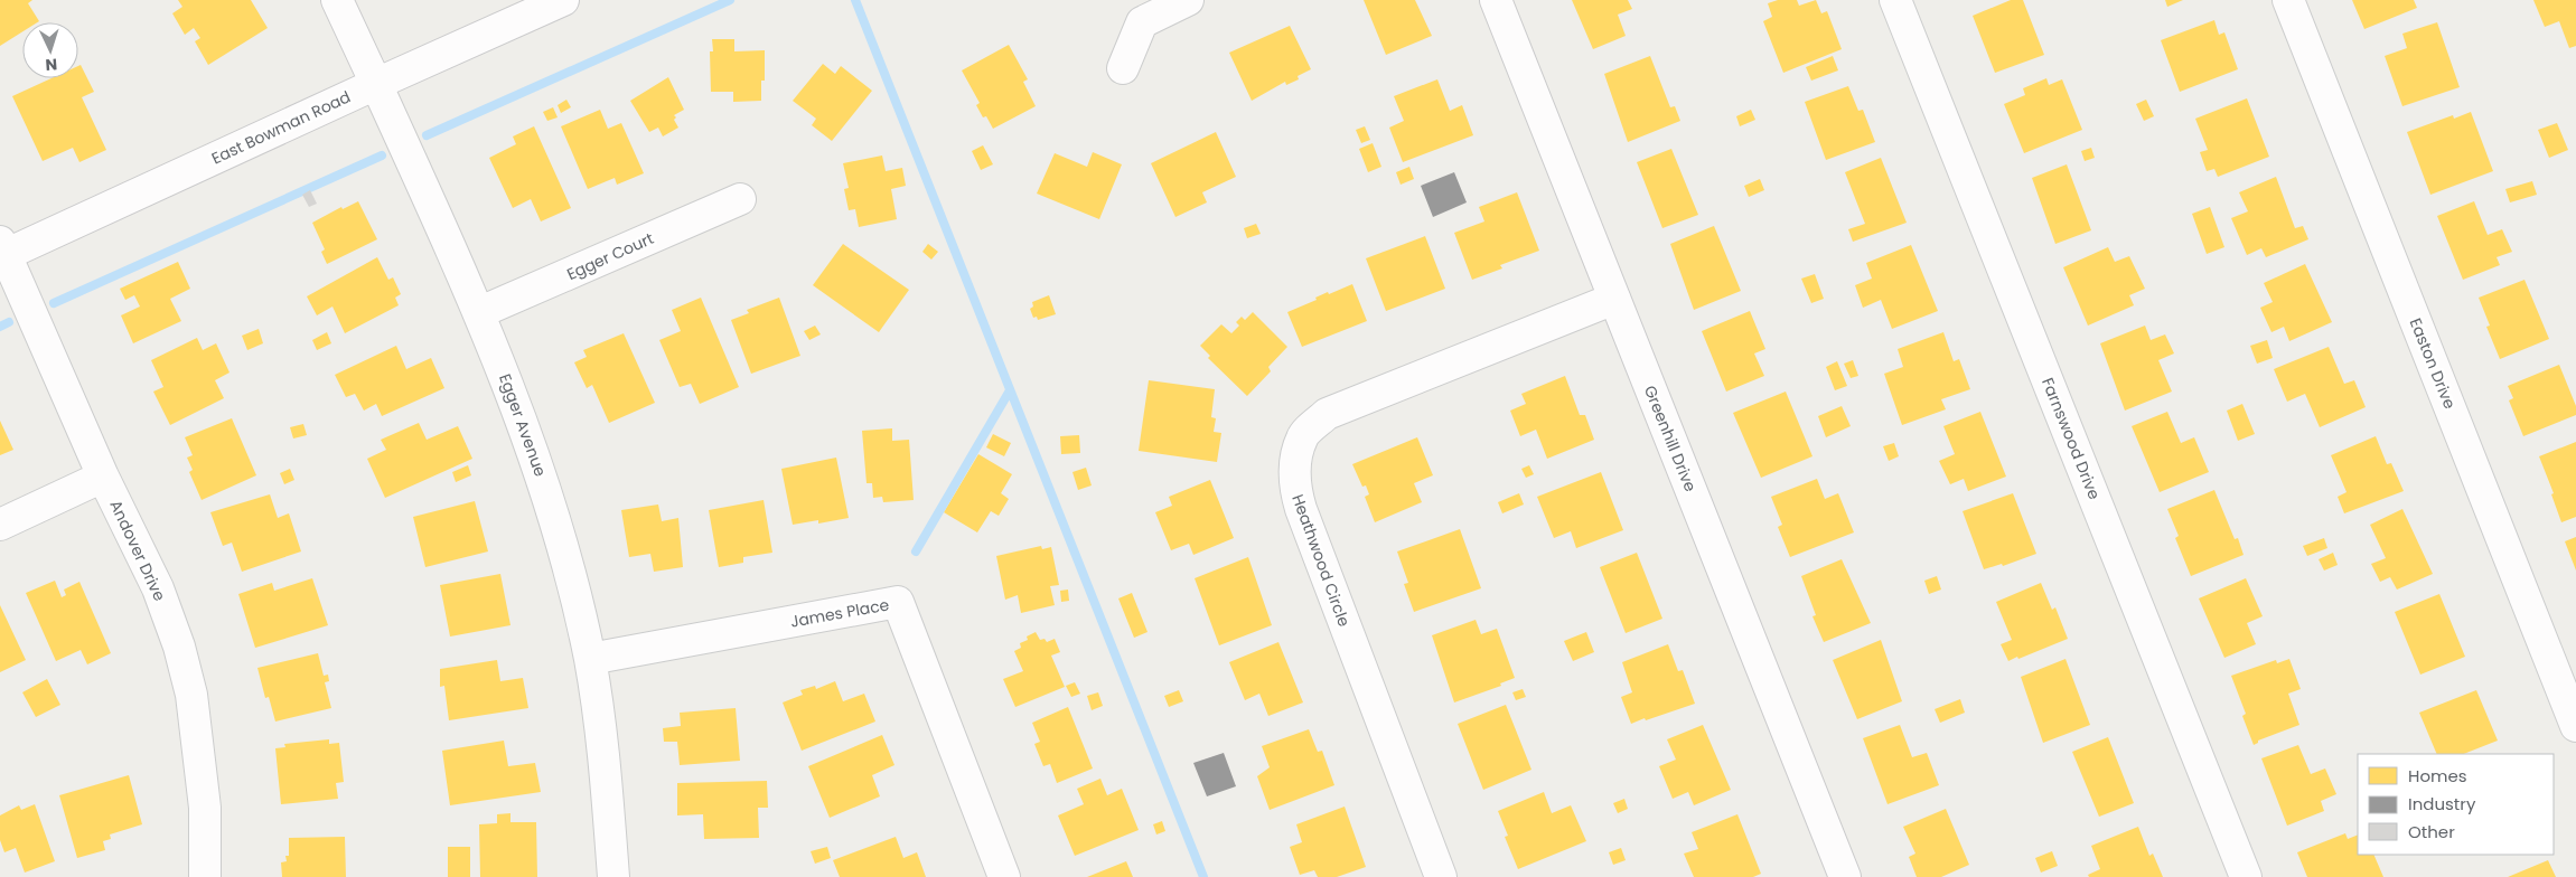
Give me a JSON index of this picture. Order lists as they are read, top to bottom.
{
  "streets": {
    "street": [
      "East Bowman Road",
      "Egger Court",
      "Easton Drive",
      "Egger Avenue",
      "Greenhill Drive",
      "Farnswood Drive",
      "Andover Drive",
      "Heathwood Circle",
      "James Place"
    ]
  },
  "crossings": [
    ["East Bowman Road", "Egger Avenue"],
    ["East Bowman Road", "Andover Drive"],
    ["Egger Court", "Egger Avenue"],
    ["Egger Avenue", "James Place"],
    ["Greenhill Drive", "Heathwood Circle"]
  ],
  "legend": ["Homes", "Industry", "Other"],
  "north": "bottom"
}
